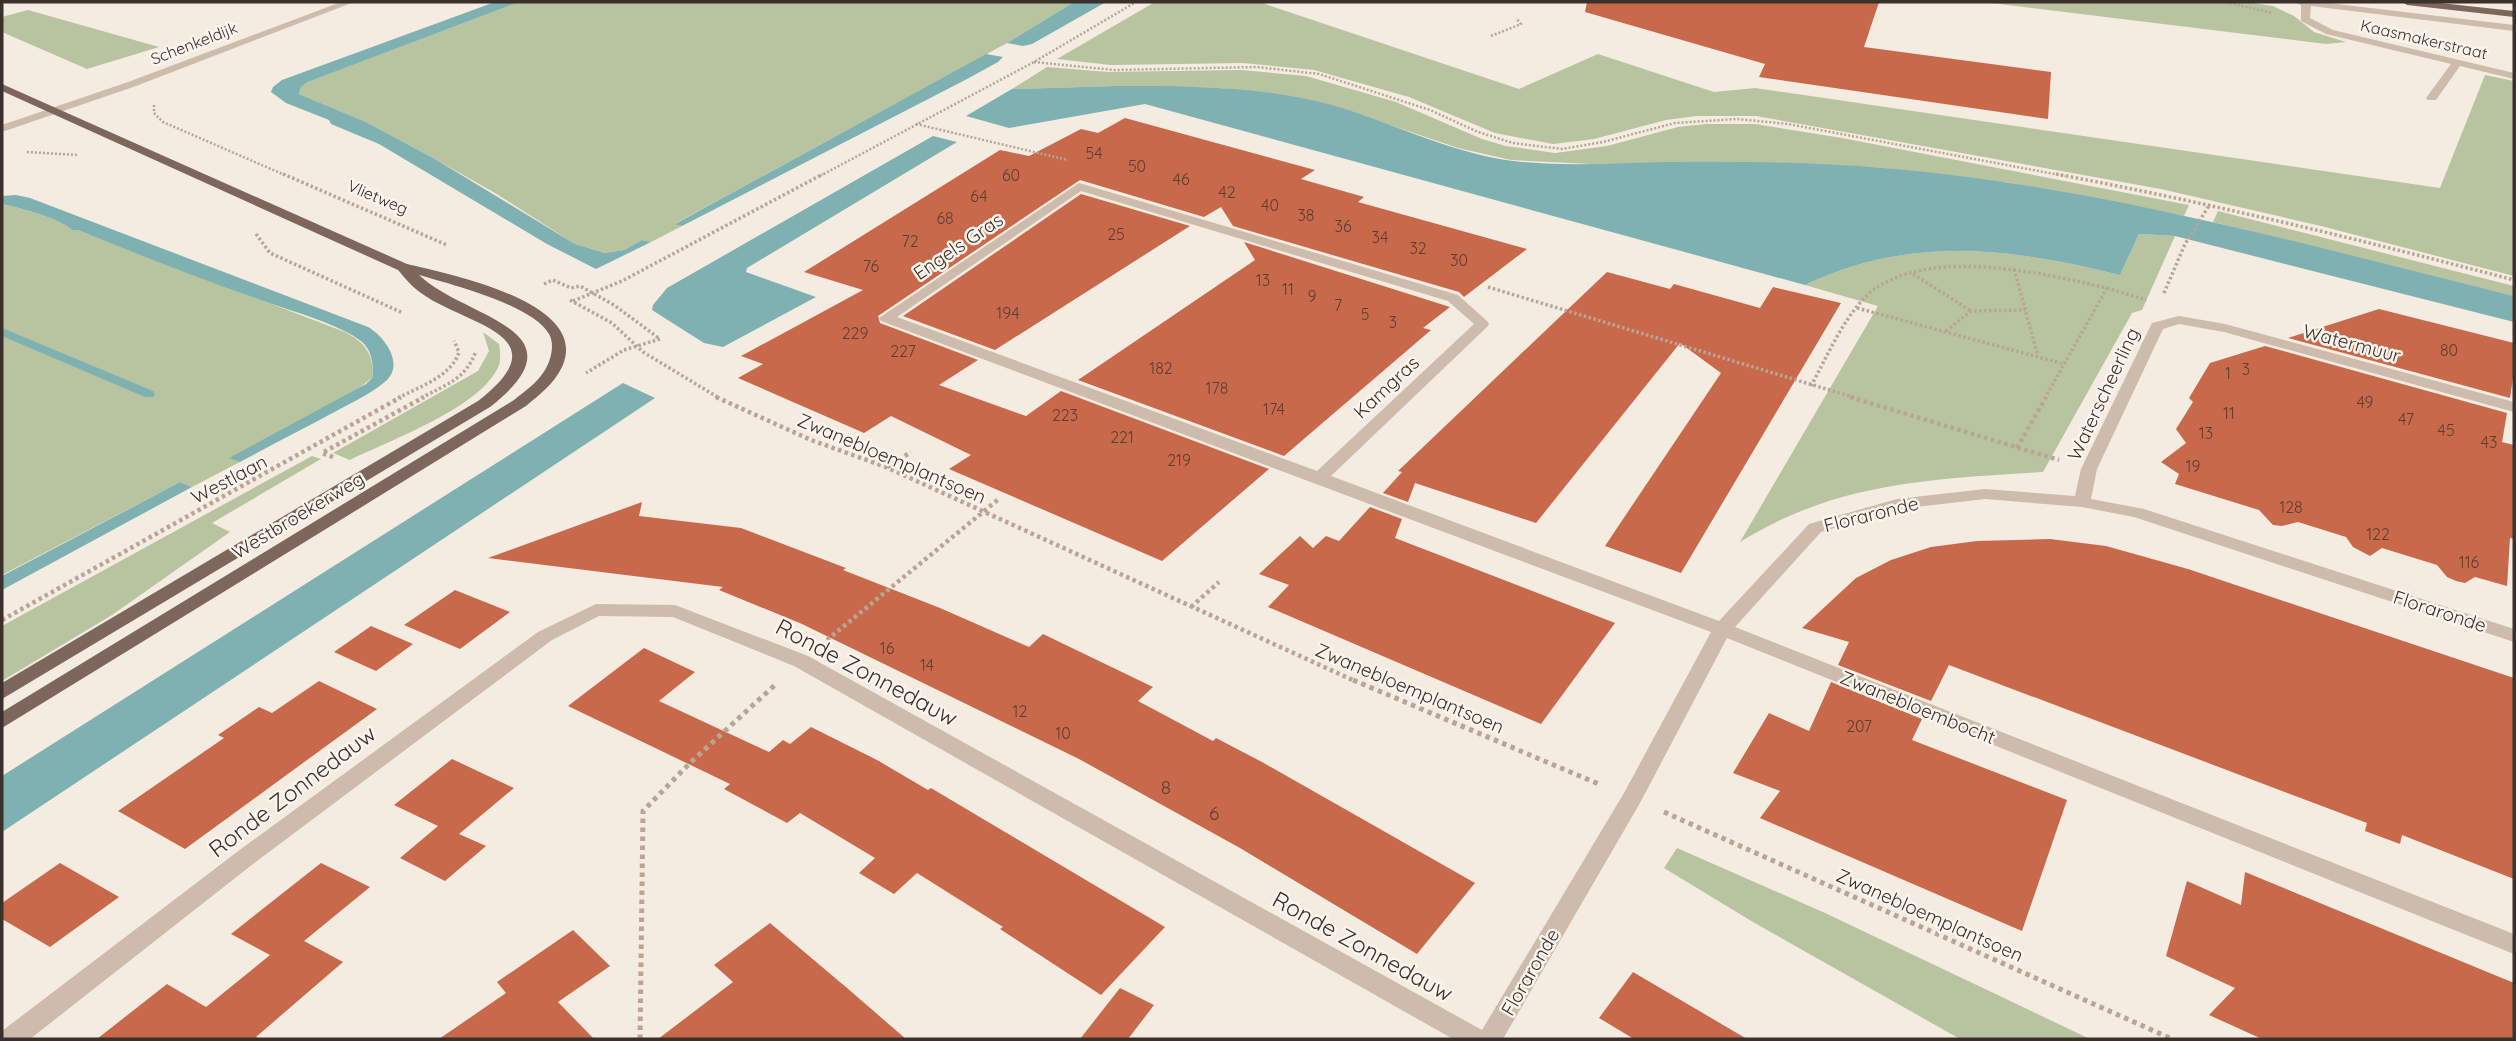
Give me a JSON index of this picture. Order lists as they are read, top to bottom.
{
  "streets": {
    "main road": ["Westbroekerweg"],
    "street": [
      "Kaasmakerstraat",
      "Schenkeldijk",
      "Engels Gras",
      "Watermuur",
      "Kamgras",
      "Waterscheerling",
      "Floraronde",
      "Ronde Zonnedauw",
      "Zwanebloembocht"
    ],
    "path": ["Vlietweg", "Zwanebloemplantsoen", "Westlaan"]
  },
  "crossings": [
    ["Schenkeldijk", "Vlietweg"],
    ["Engels Gras", "Kamgras"],
    ["Engels Gras", "Zwanebloembocht"],
    ["Watermuur", "Waterscheerling"],
    ["Kamgras", "Zwanebloembocht"],
    ["Waterscheerling", "Floraronde"],
    ["Zwanebloemplantsoen", "Floraronde"],
    ["Floraronde", "Zwanebloembocht"]
  ],
  "house_numbers": [
    "54",
    "50",
    "60",
    "46",
    "42",
    "64",
    "40",
    "38",
    "68",
    "36",
    "25",
    "34",
    "72",
    "32",
    "30",
    "76",
    "13",
    "11",
    "9",
    "7",
    "194",
    "5",
    "3",
    "229",
    "80",
    "227",
    "182",
    "3",
    "1",
    "178",
    "49",
    "174",
    "11",
    "223",
    "47",
    "45",
    "13",
    "221",
    "43",
    "219",
    "19",
    "128",
    "122",
    "116",
    "16",
    "14",
    "12",
    "207",
    "10",
    "8",
    "6"
  ]
}
